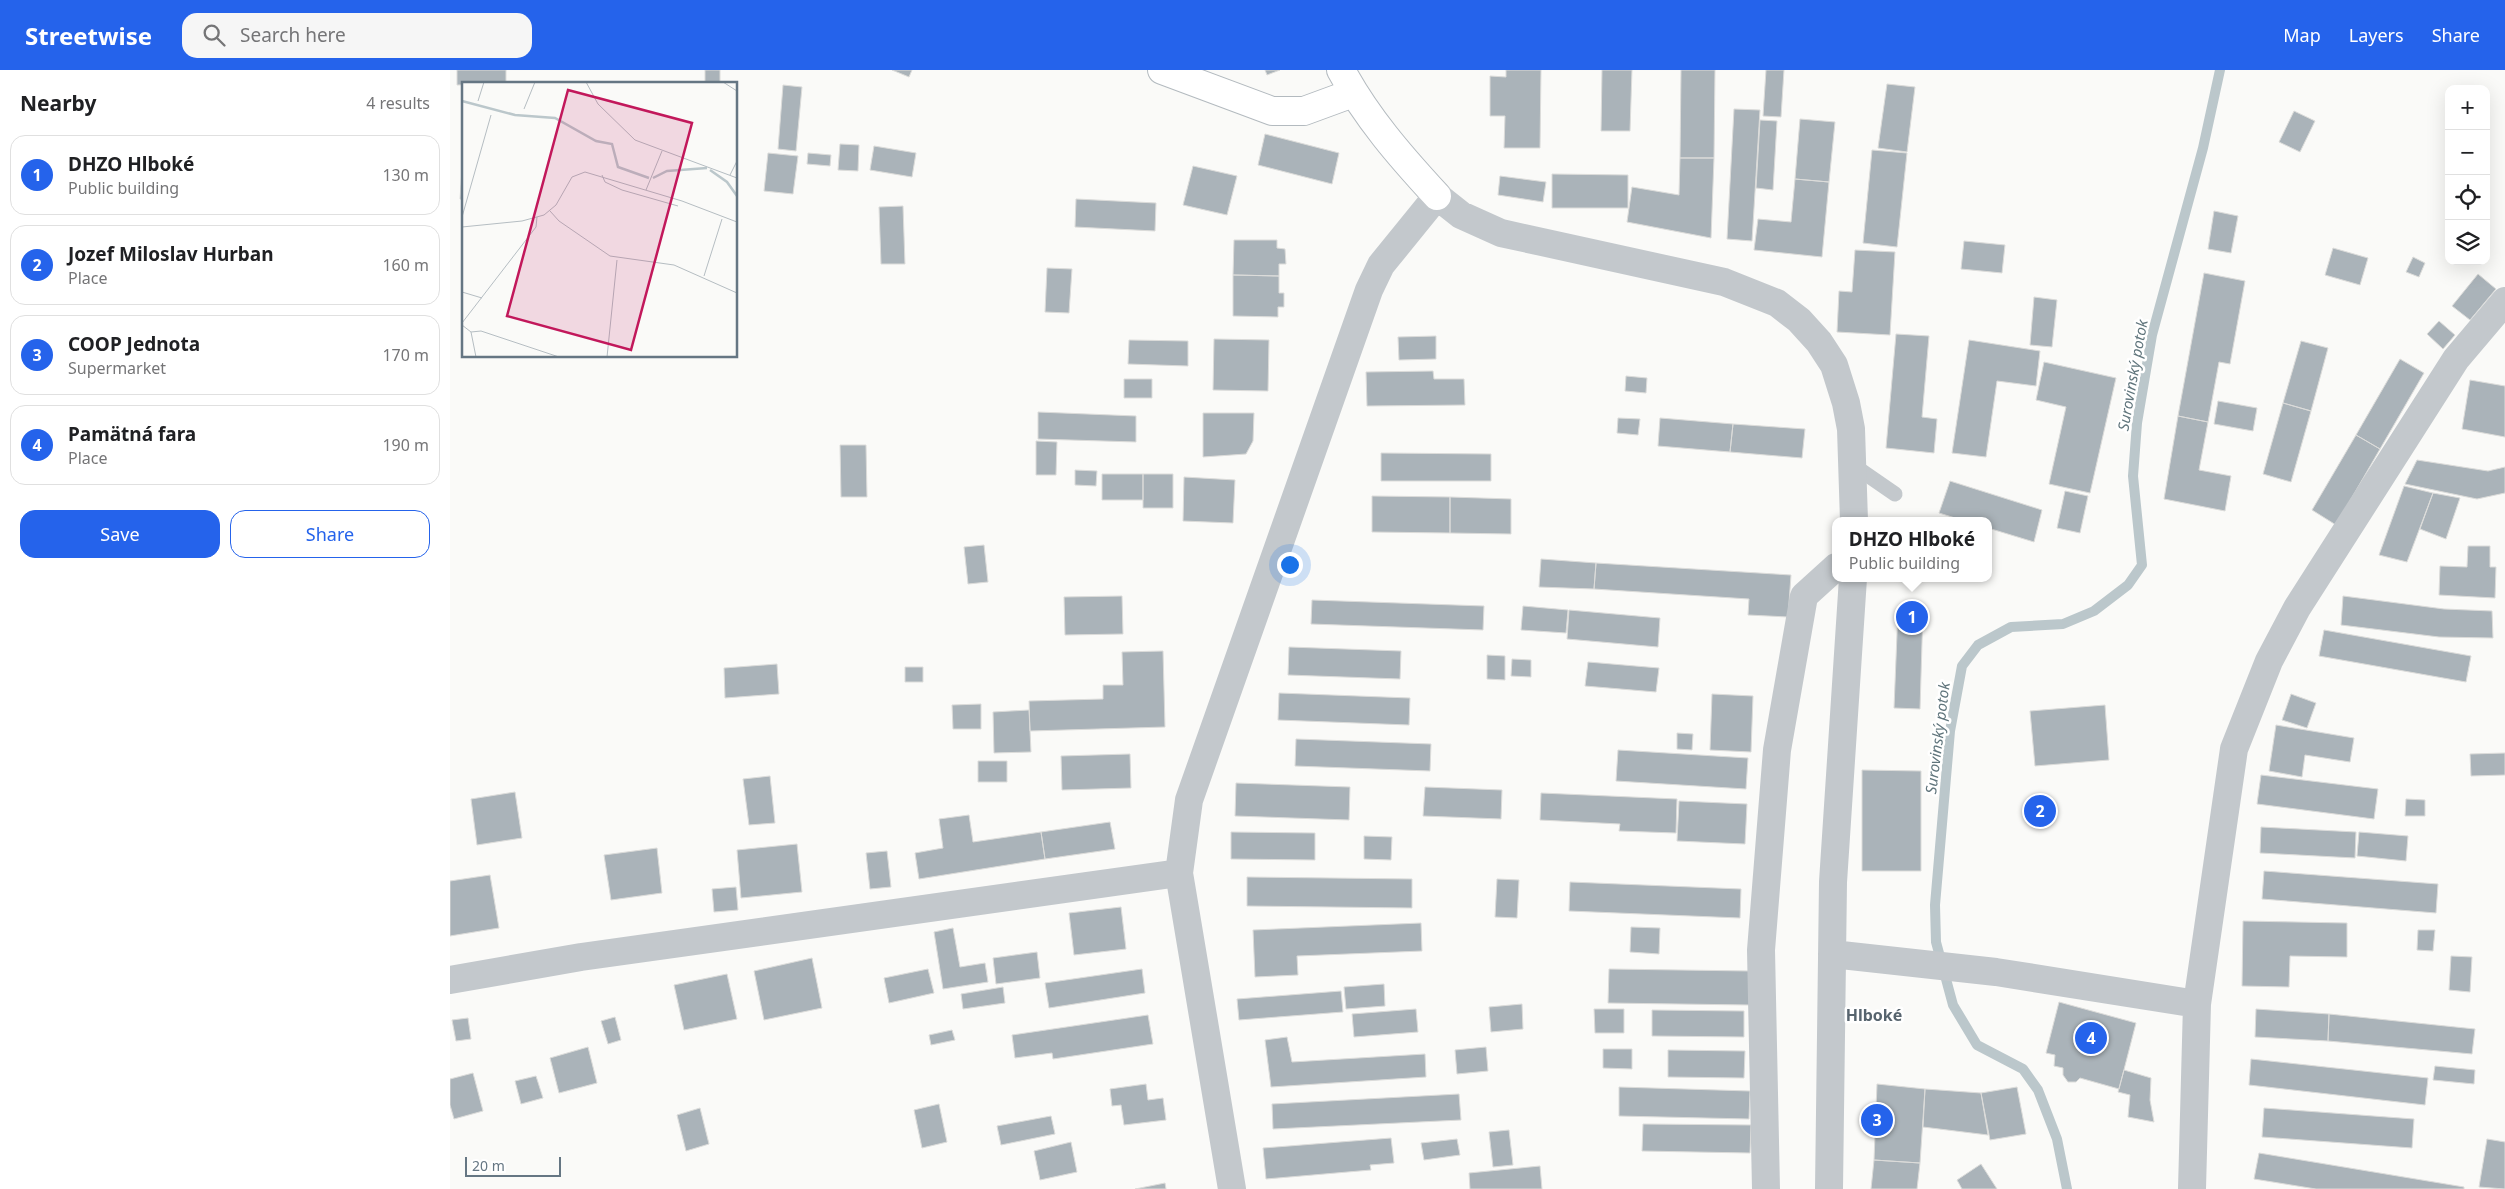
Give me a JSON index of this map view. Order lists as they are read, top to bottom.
{
  "districts": ["Hlboké"],
  "water": ["Surovinský potok"],
  "scale_bar": "20 m",
  "page": {
    "header": "Streetwise",
    "search": "Search here",
    "nav": ["Map", "Layers", "Share"],
    "heading": ["Nearby", "4 results"],
    "map_buttons": ["+", "−"],
    "list": [
      {
        "mark": "1",
        "name": "DHZO Hlboké",
        "note": "Public building",
        "value": "130 m"
      },
      {
        "mark": "2",
        "name": "Jozef Miloslav Hurban",
        "note": "Place",
        "value": "160 m"
      },
      {
        "mark": "3",
        "name": "COOP Jednota",
        "note": "Supermarket",
        "value": "170 m"
      },
      {
        "mark": "4",
        "name": "Pamätná fara",
        "note": "Place",
        "value": "190 m"
      }
    ],
    "buttons": ["Save", "Share"],
    "popup": ["DHZO Hlboké", "Public building"],
    "pins": [
      "1",
      "2",
      "4",
      "3"
    ],
    "scale": "20 m"
  }
}
